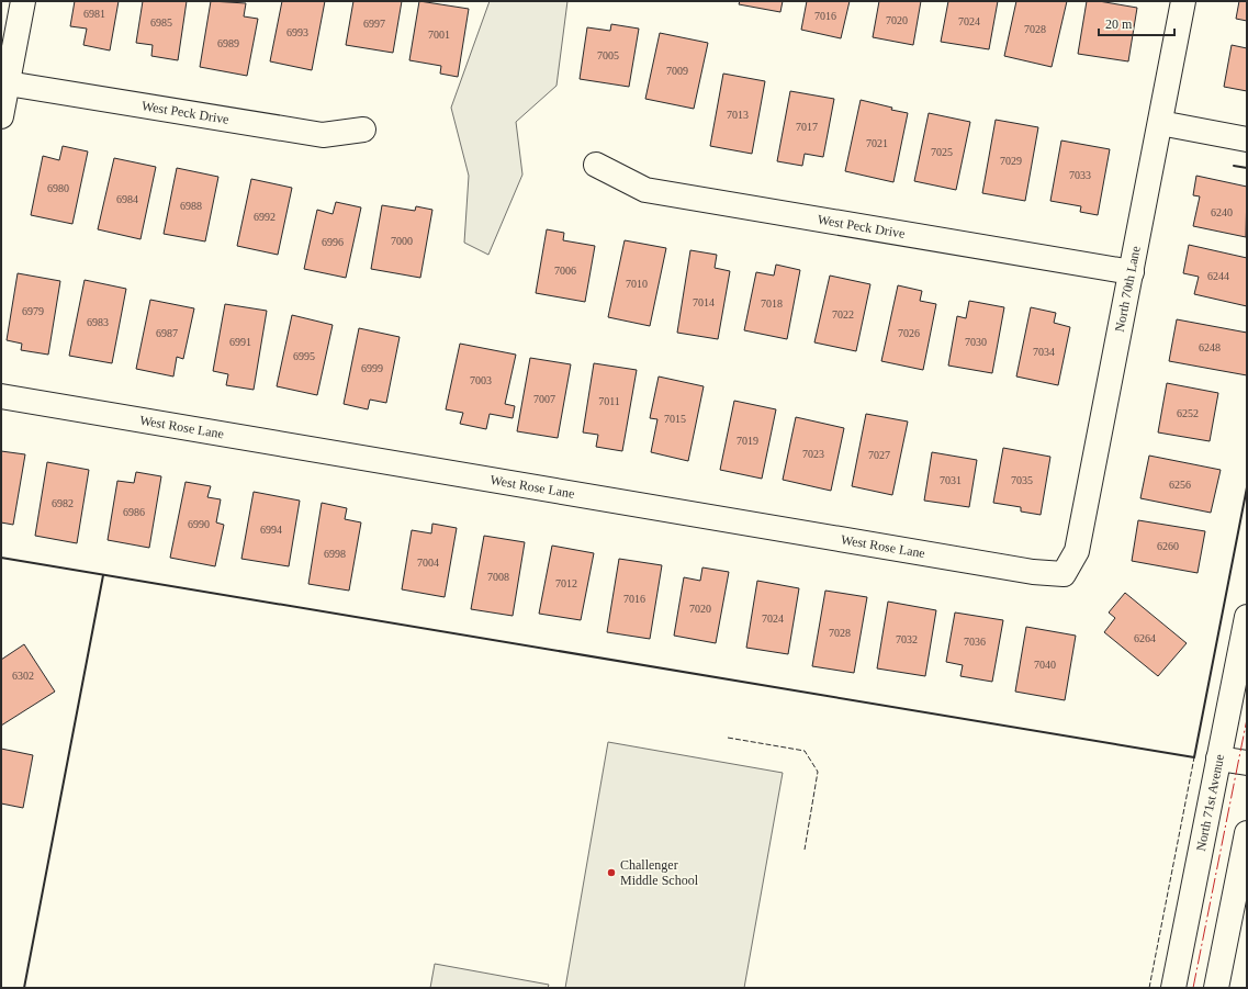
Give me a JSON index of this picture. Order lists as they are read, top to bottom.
{
  "streets": {
    "street": [
      "West Peck Drive",
      "North 70th Lane",
      "West Rose Lane",
      "North 71st Avenue"
    ]
  },
  "crossings": [
    ["West Peck Drive", "North 70th Lane"],
    ["North 70th Lane", "West Rose Lane"]
  ],
  "places": ["Challenger Middle School"],
  "house_numbers": [
    "6981",
    "7016",
    "7020",
    "7024",
    "6985",
    "6997",
    "7028",
    "6993",
    "7001",
    "6989",
    "7005",
    "7009",
    "7013",
    "7017",
    "7021",
    "7025",
    "7029",
    "7033",
    "6980",
    "6984",
    "6988",
    "6240",
    "6992",
    "7000",
    "6996",
    "7006",
    "6244",
    "7010",
    "7014",
    "7018",
    "6979",
    "7022",
    "6983",
    "6987",
    "7026",
    "6991",
    "7030",
    "6248",
    "7034",
    "6995",
    "6999",
    "7003",
    "7007",
    "7011",
    "6252",
    "7015",
    "7019",
    "7023",
    "7027",
    "7031",
    "7035",
    "6256",
    "6982",
    "6986",
    "6990",
    "6994",
    "6260",
    "6998",
    "7004",
    "7008",
    "7012",
    "7016",
    "7020",
    "7024",
    "7028",
    "6264",
    "7032",
    "7036",
    "7040",
    "6302"
  ],
  "scale_bar": "20 m"
}
